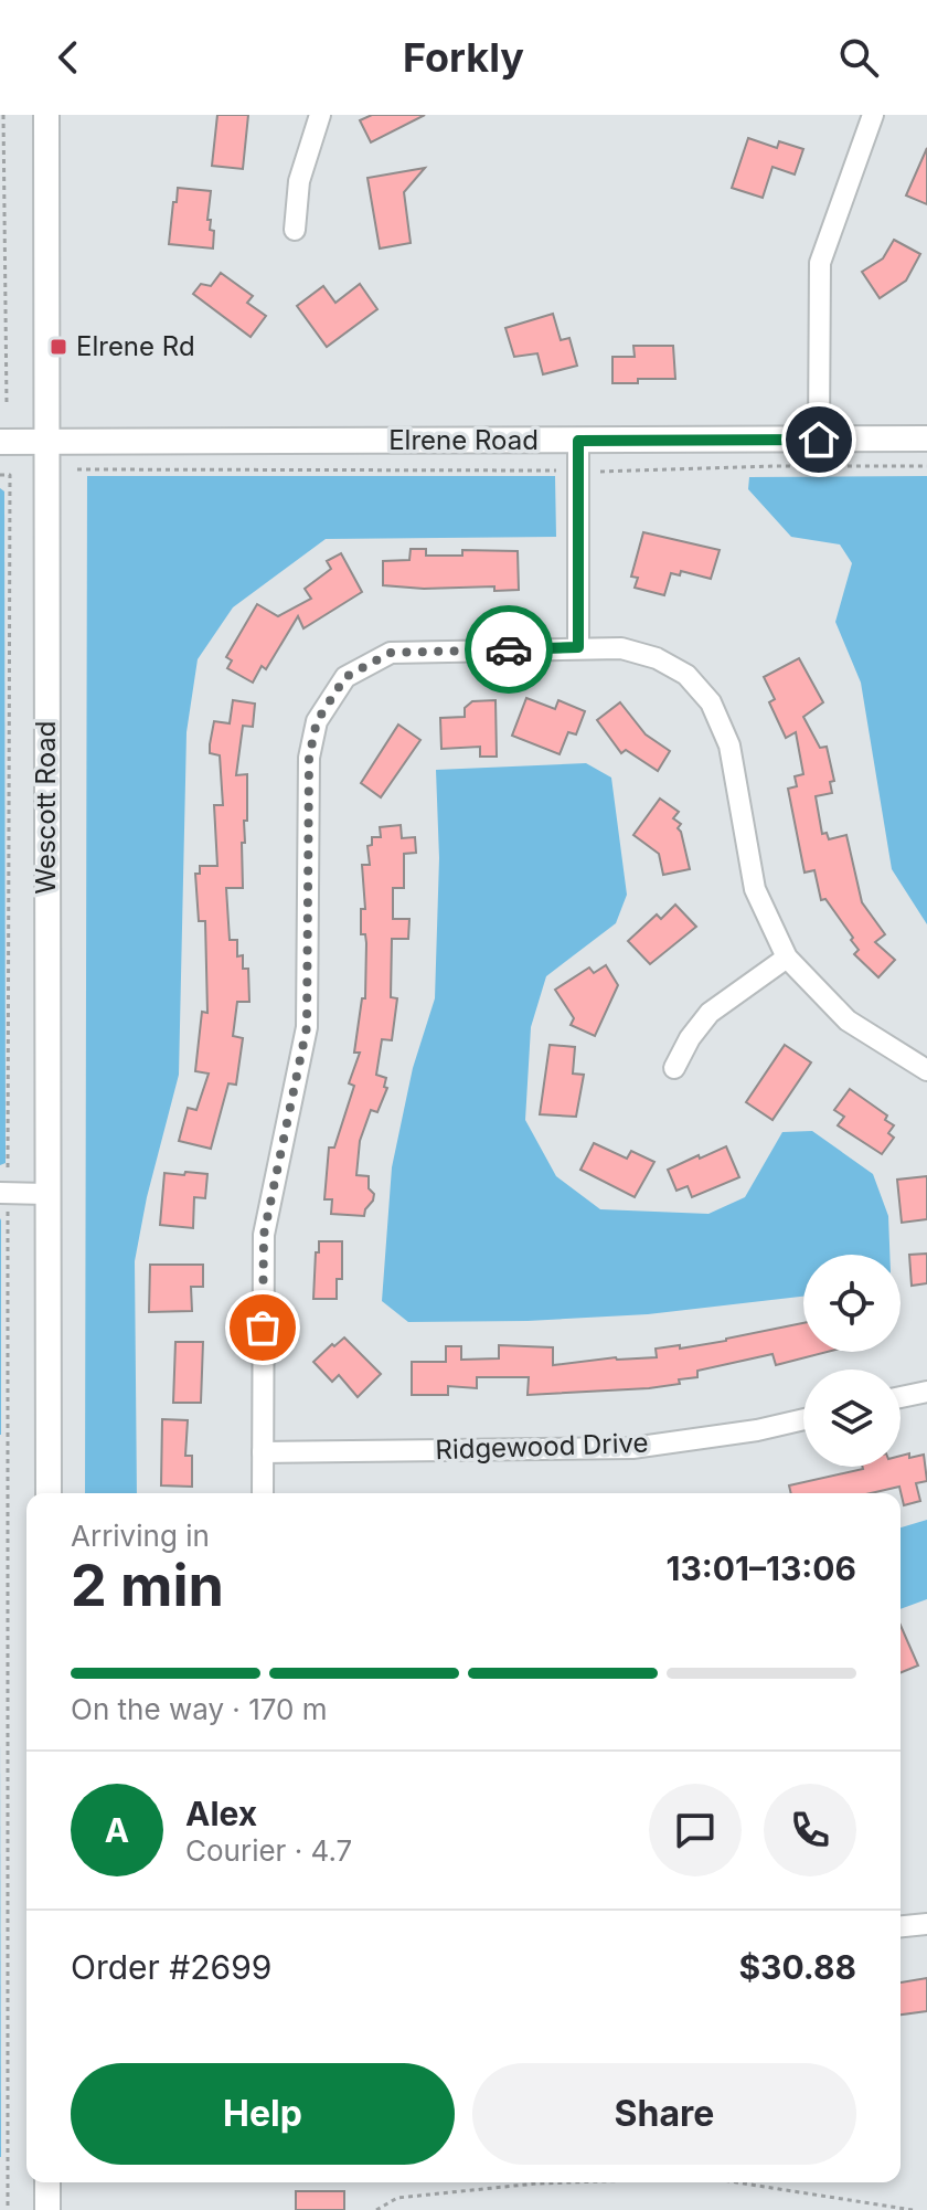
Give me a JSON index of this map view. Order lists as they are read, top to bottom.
{
  "streets": {
    "street": ["Elrene Road", "Wescott Road", "Ridgewood Drive"]
  },
  "crossings": [
    ["Elrene Road", "Wescott Road"]
  ],
  "places": {
    "transit": ["Elrene Rd"]
  },
  "page": {
    "header": "Forkly",
    "heading": ["2 min", "Arriving in", "13:01–13:06"],
    "panel": [
      "Alex",
      "Courier · 4.7",
      "Order #2699",
      "$30.88"
    ],
    "bar": "On the way · 170 m",
    "round": "A",
    "buttons": ["Help", "Share"]
  }
}
